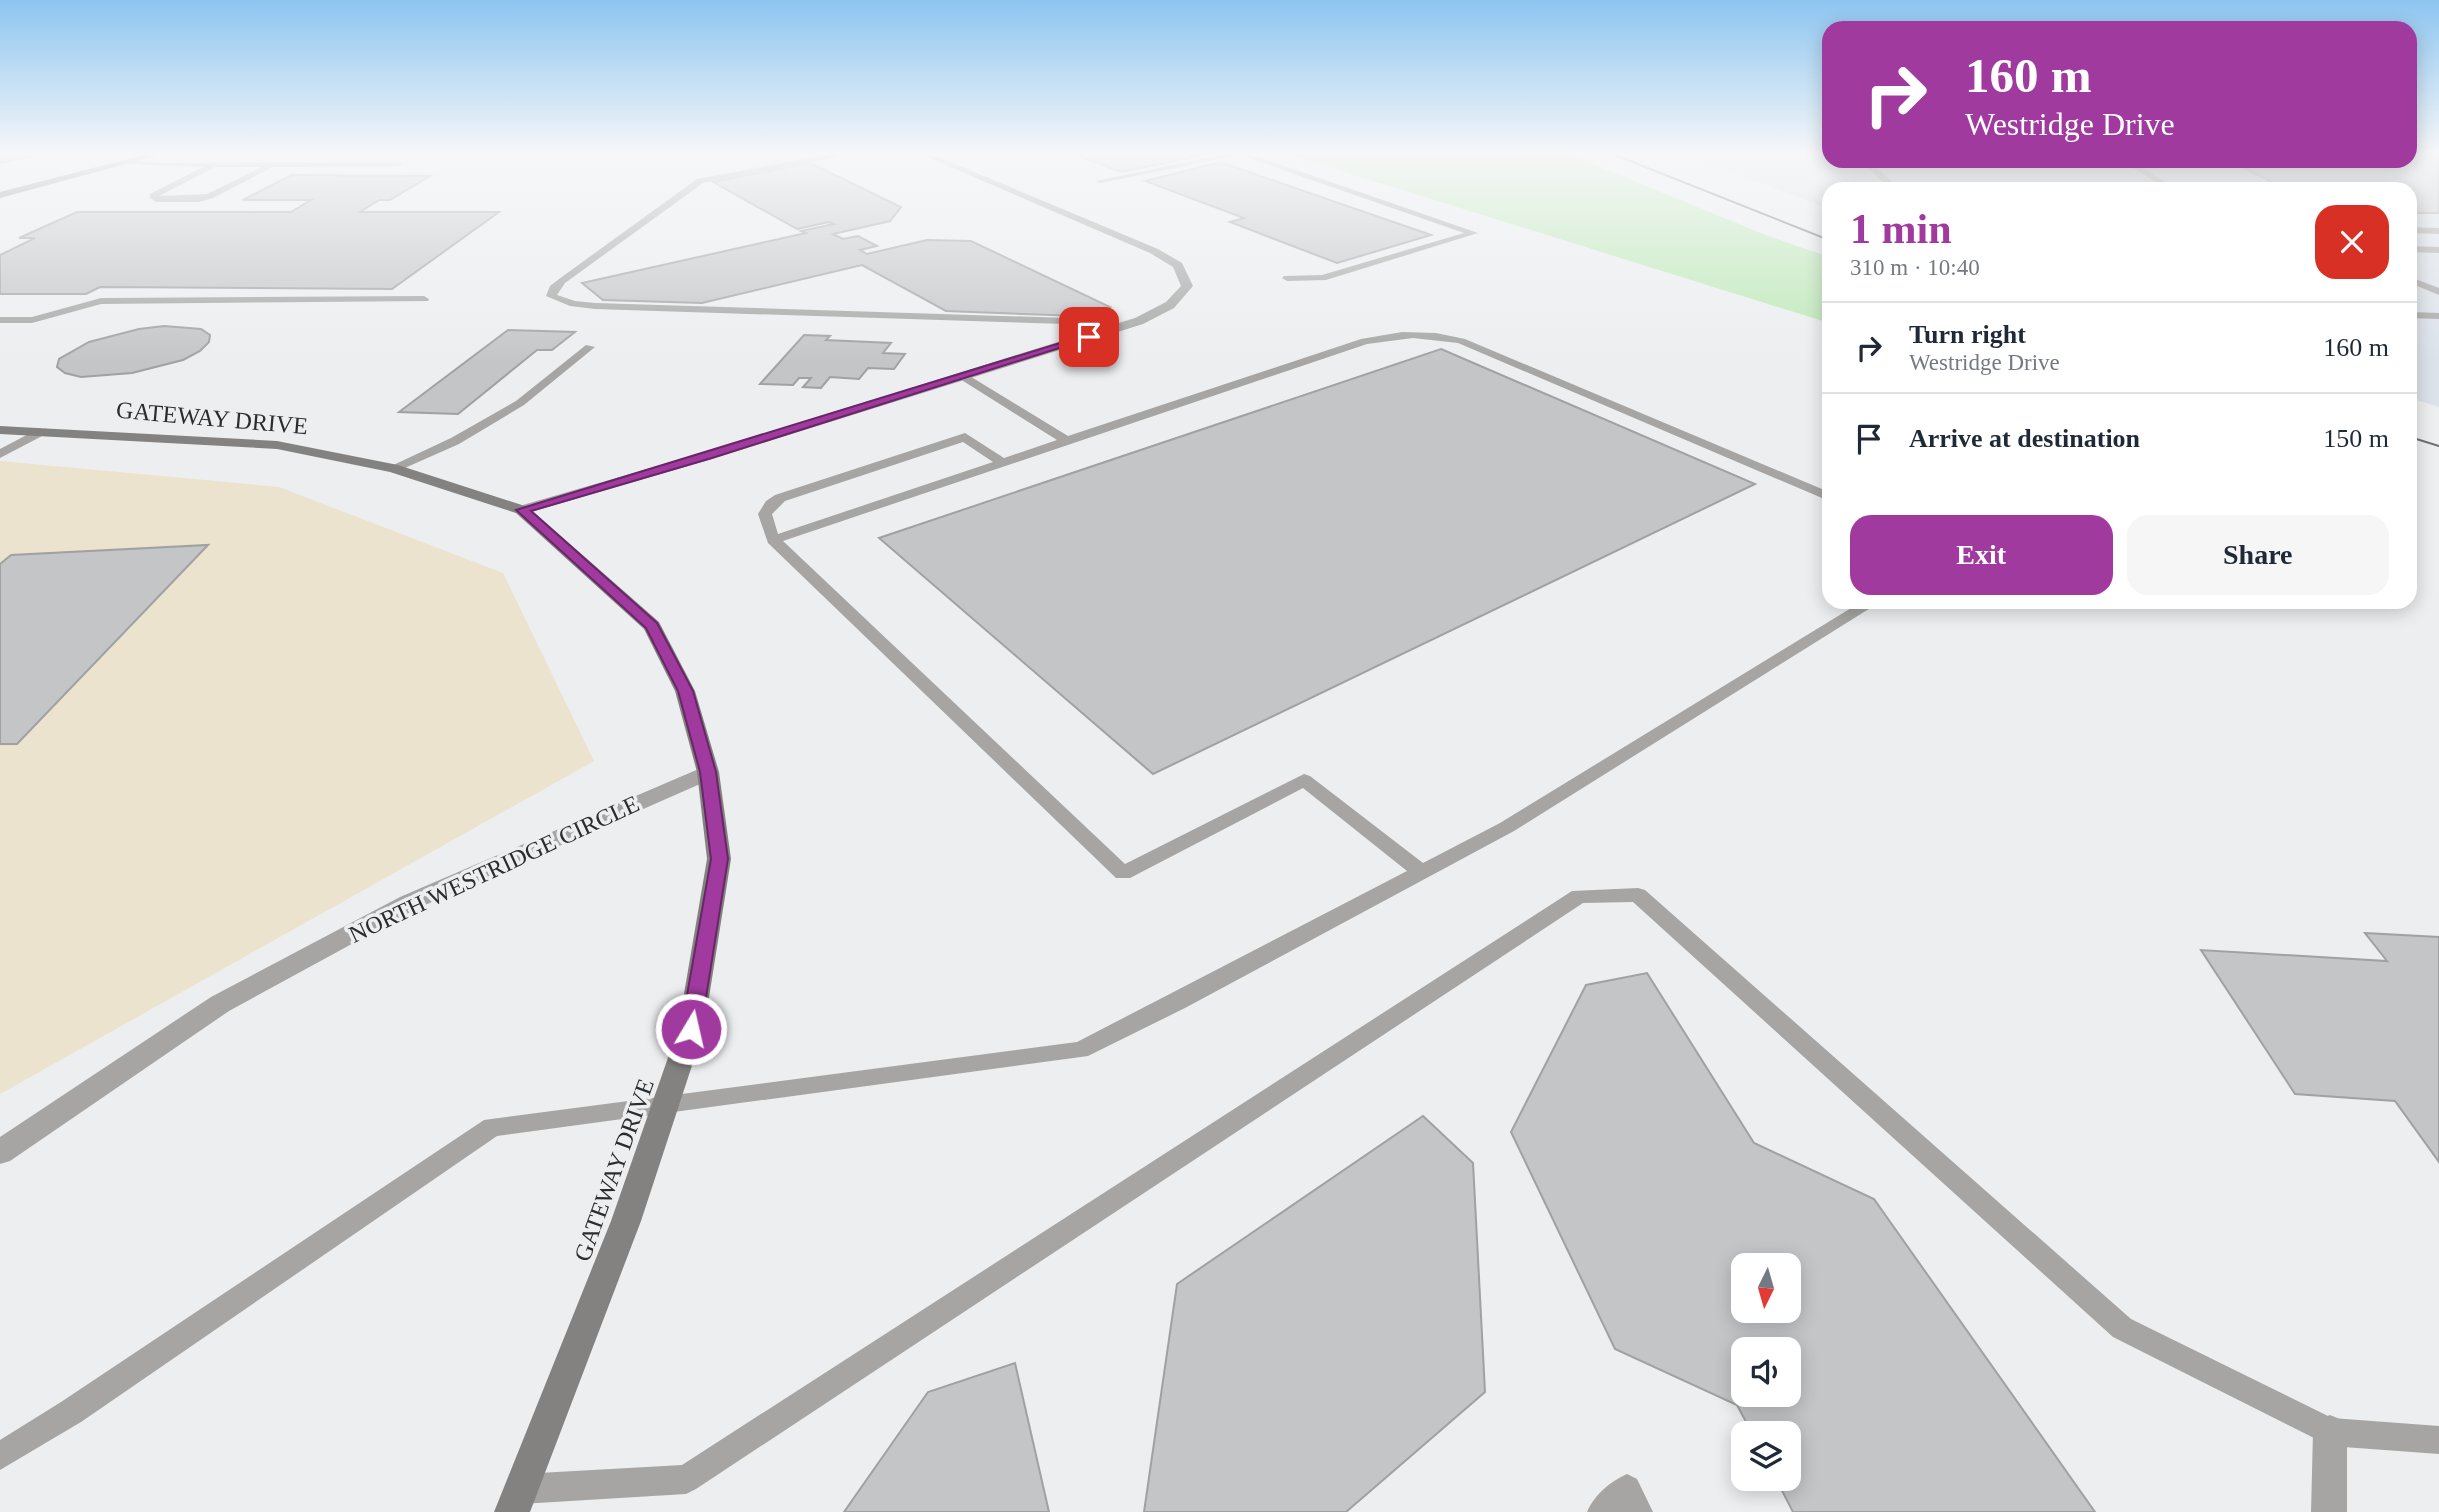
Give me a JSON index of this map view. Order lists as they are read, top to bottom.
{
  "streets": {
    "street": ["GATEWAY DRIVE", "NORTH WESTRIDGE CIRCLE"]
  },
  "crossings": [
    ["GATEWAY DRIVE", "NORTH WESTRIDGE CIRCLE"]
  ],
  "north": "bottom",
  "page": {
    "turn": ["160 m", "Westridge Drive"],
    "heading": ["1 min", "310 m · 10:40"],
    "list": [
      {
        "name": "Turn right",
        "note": "Westridge Drive",
        "value": "160 m"
      },
      {
        "name": "Arrive at destination",
        "value": "150 m"
      }
    ],
    "buttons": ["Exit", "Share"]
  }
}
